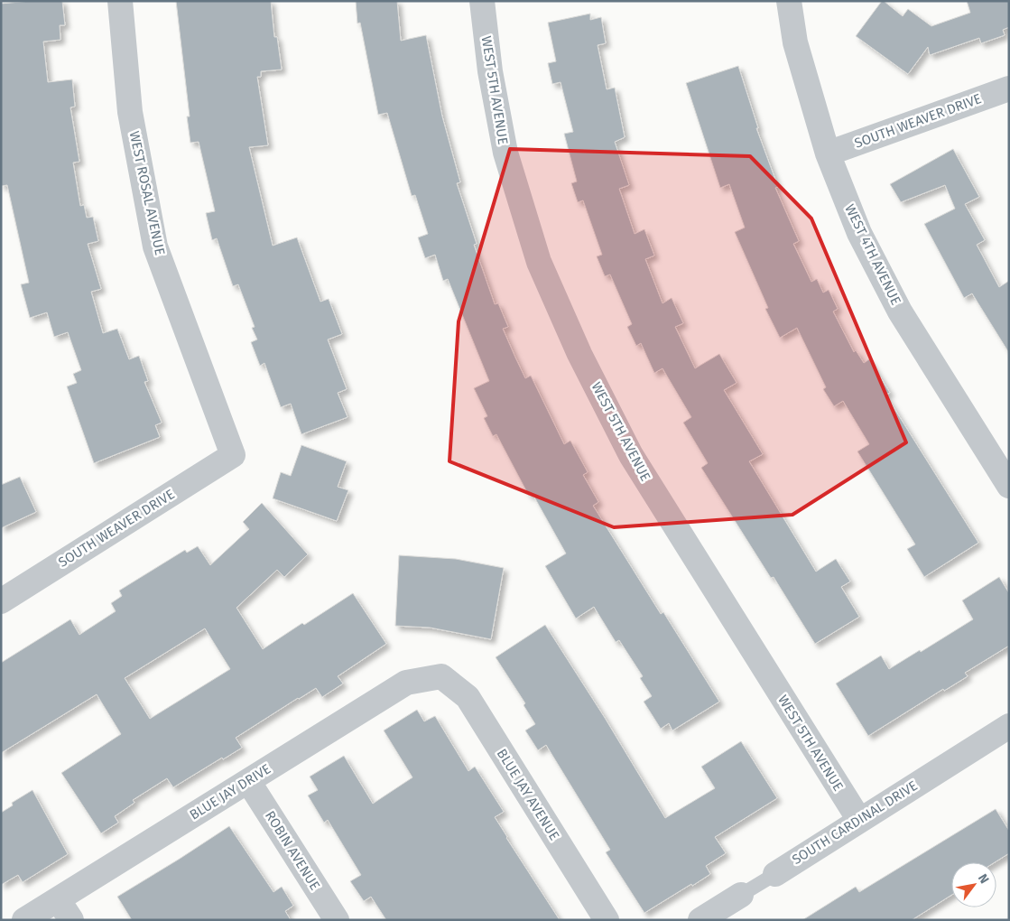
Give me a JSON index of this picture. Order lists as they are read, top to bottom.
{
  "streets": {
    "street": [
      "WEST 5TH AVENUE",
      "SOUTH WEAVER DRIVE",
      "WEST ROSAL AVENUE",
      "WEST 4TH AVENUE",
      "BLUE JAY DRIVE",
      "BLUE JAY AVENUE",
      "SOUTH CARDINAL DRIVE",
      "ROBIN AVENUE"
    ]
  },
  "crossings": [
    ["WEST 5TH AVENUE", "SOUTH CARDINAL DRIVE"],
    ["SOUTH WEAVER DRIVE", "WEST ROSAL AVENUE"],
    ["SOUTH WEAVER DRIVE", "WEST 4TH AVENUE"],
    ["BLUE JAY DRIVE", "BLUE JAY AVENUE"],
    ["BLUE JAY DRIVE", "ROBIN AVENUE"]
  ],
  "north": "top right"
}
